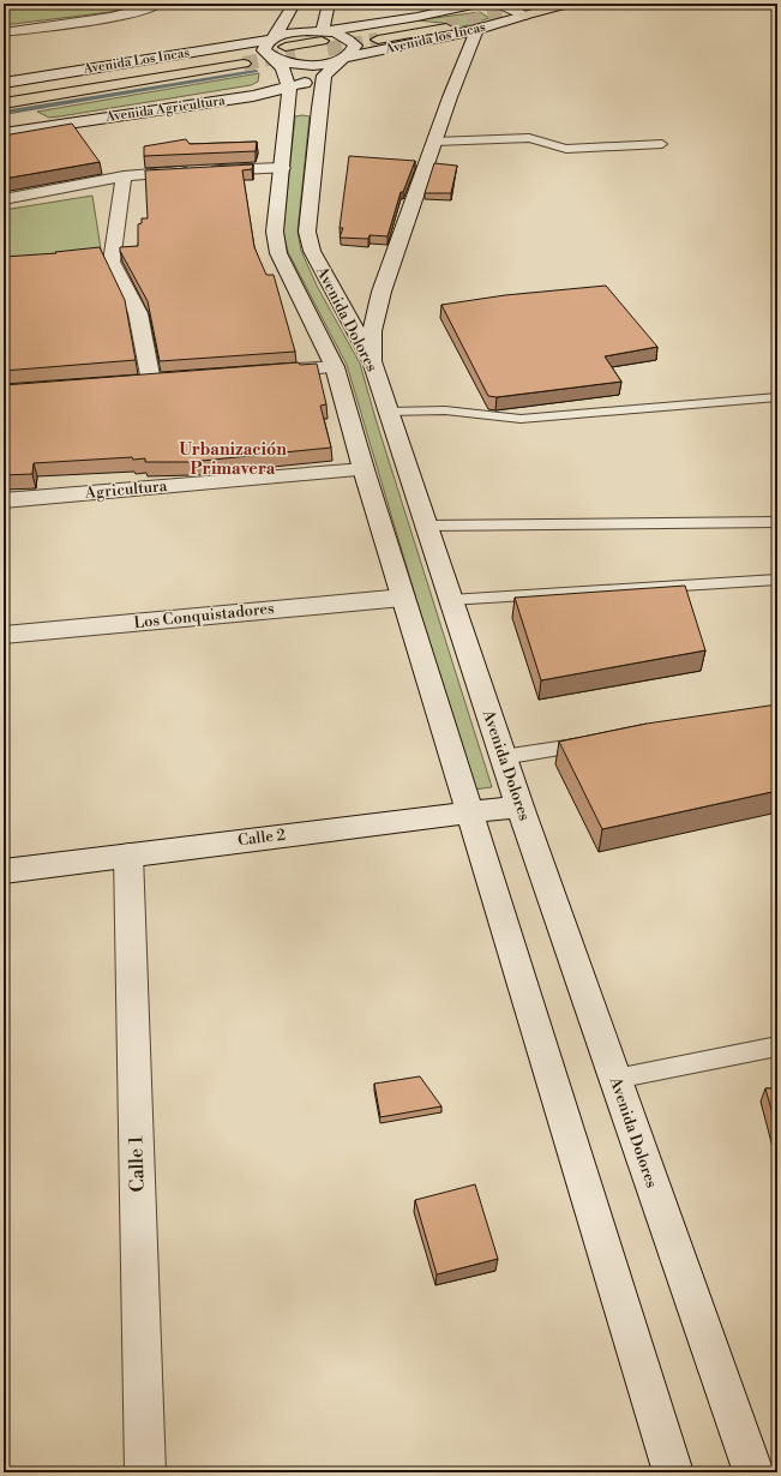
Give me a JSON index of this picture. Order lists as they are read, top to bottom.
{
  "streets": {
    "main road": [
      "Avenida los Incas",
      "Avenida Los Incas",
      "Avenida Agricultura",
      "Avenida Dolores",
      "Agricultura",
      "Los Conquistadores",
      "Calle 2",
      "Calle 1"
    ]
  },
  "crossings": [
    ["Avenida los Incas", "Avenida Los Incas"],
    ["Avenida Los Incas", "Avenida Agricultura"],
    ["Avenida Los Incas", "Avenida Dolores"],
    ["Avenida Agricultura", "Avenida Dolores"],
    ["Avenida Dolores", "Agricultura"],
    ["Avenida Dolores", "Los Conquistadores"],
    ["Avenida Dolores", "Calle 2"],
    ["Calle 2", "Calle 1"]
  ],
  "districts": ["Urbanización Primavera"]
}
